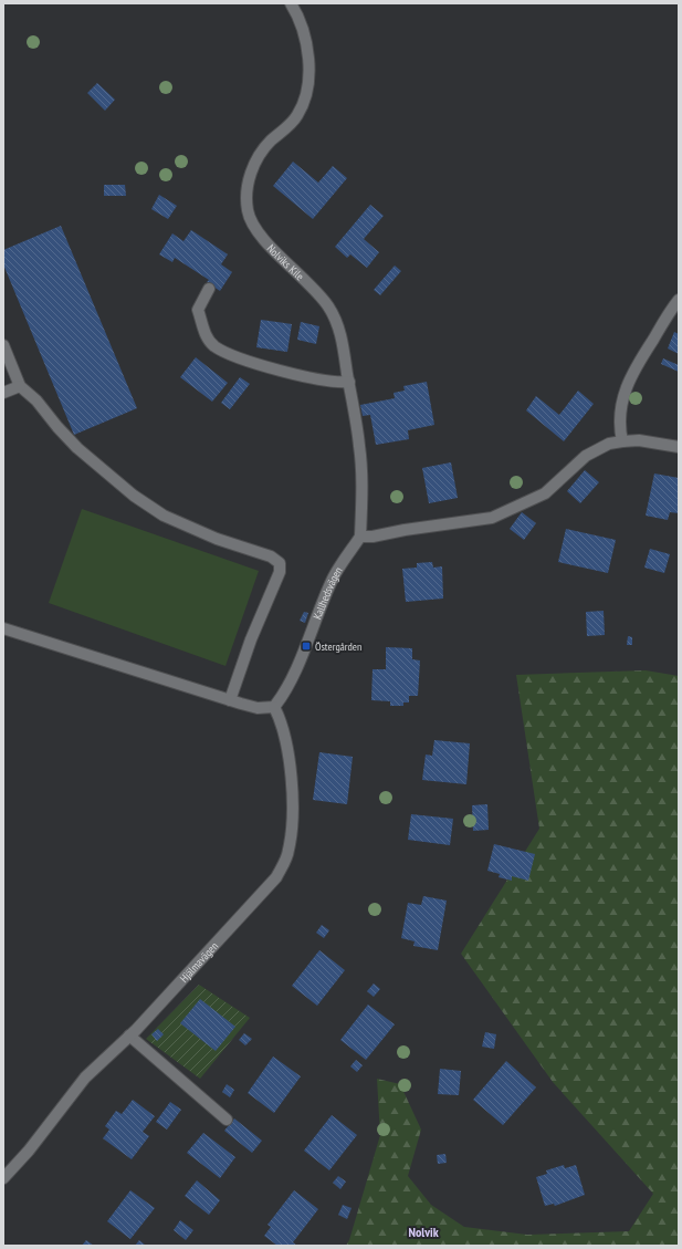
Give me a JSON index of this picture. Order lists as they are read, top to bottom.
{
  "streets": {
    "street": ["Nolviks Kile", "Kallhedsvägen", "Hjälmavägen"]
  },
  "crossings": [
    ["Nolviks Kile", "Kallhedsvägen"],
    ["Kallhedsvägen", "Hjälmavägen"]
  ],
  "districts": ["Nolvik"],
  "places": {
    "transit": ["Östergården"]
  }
}
